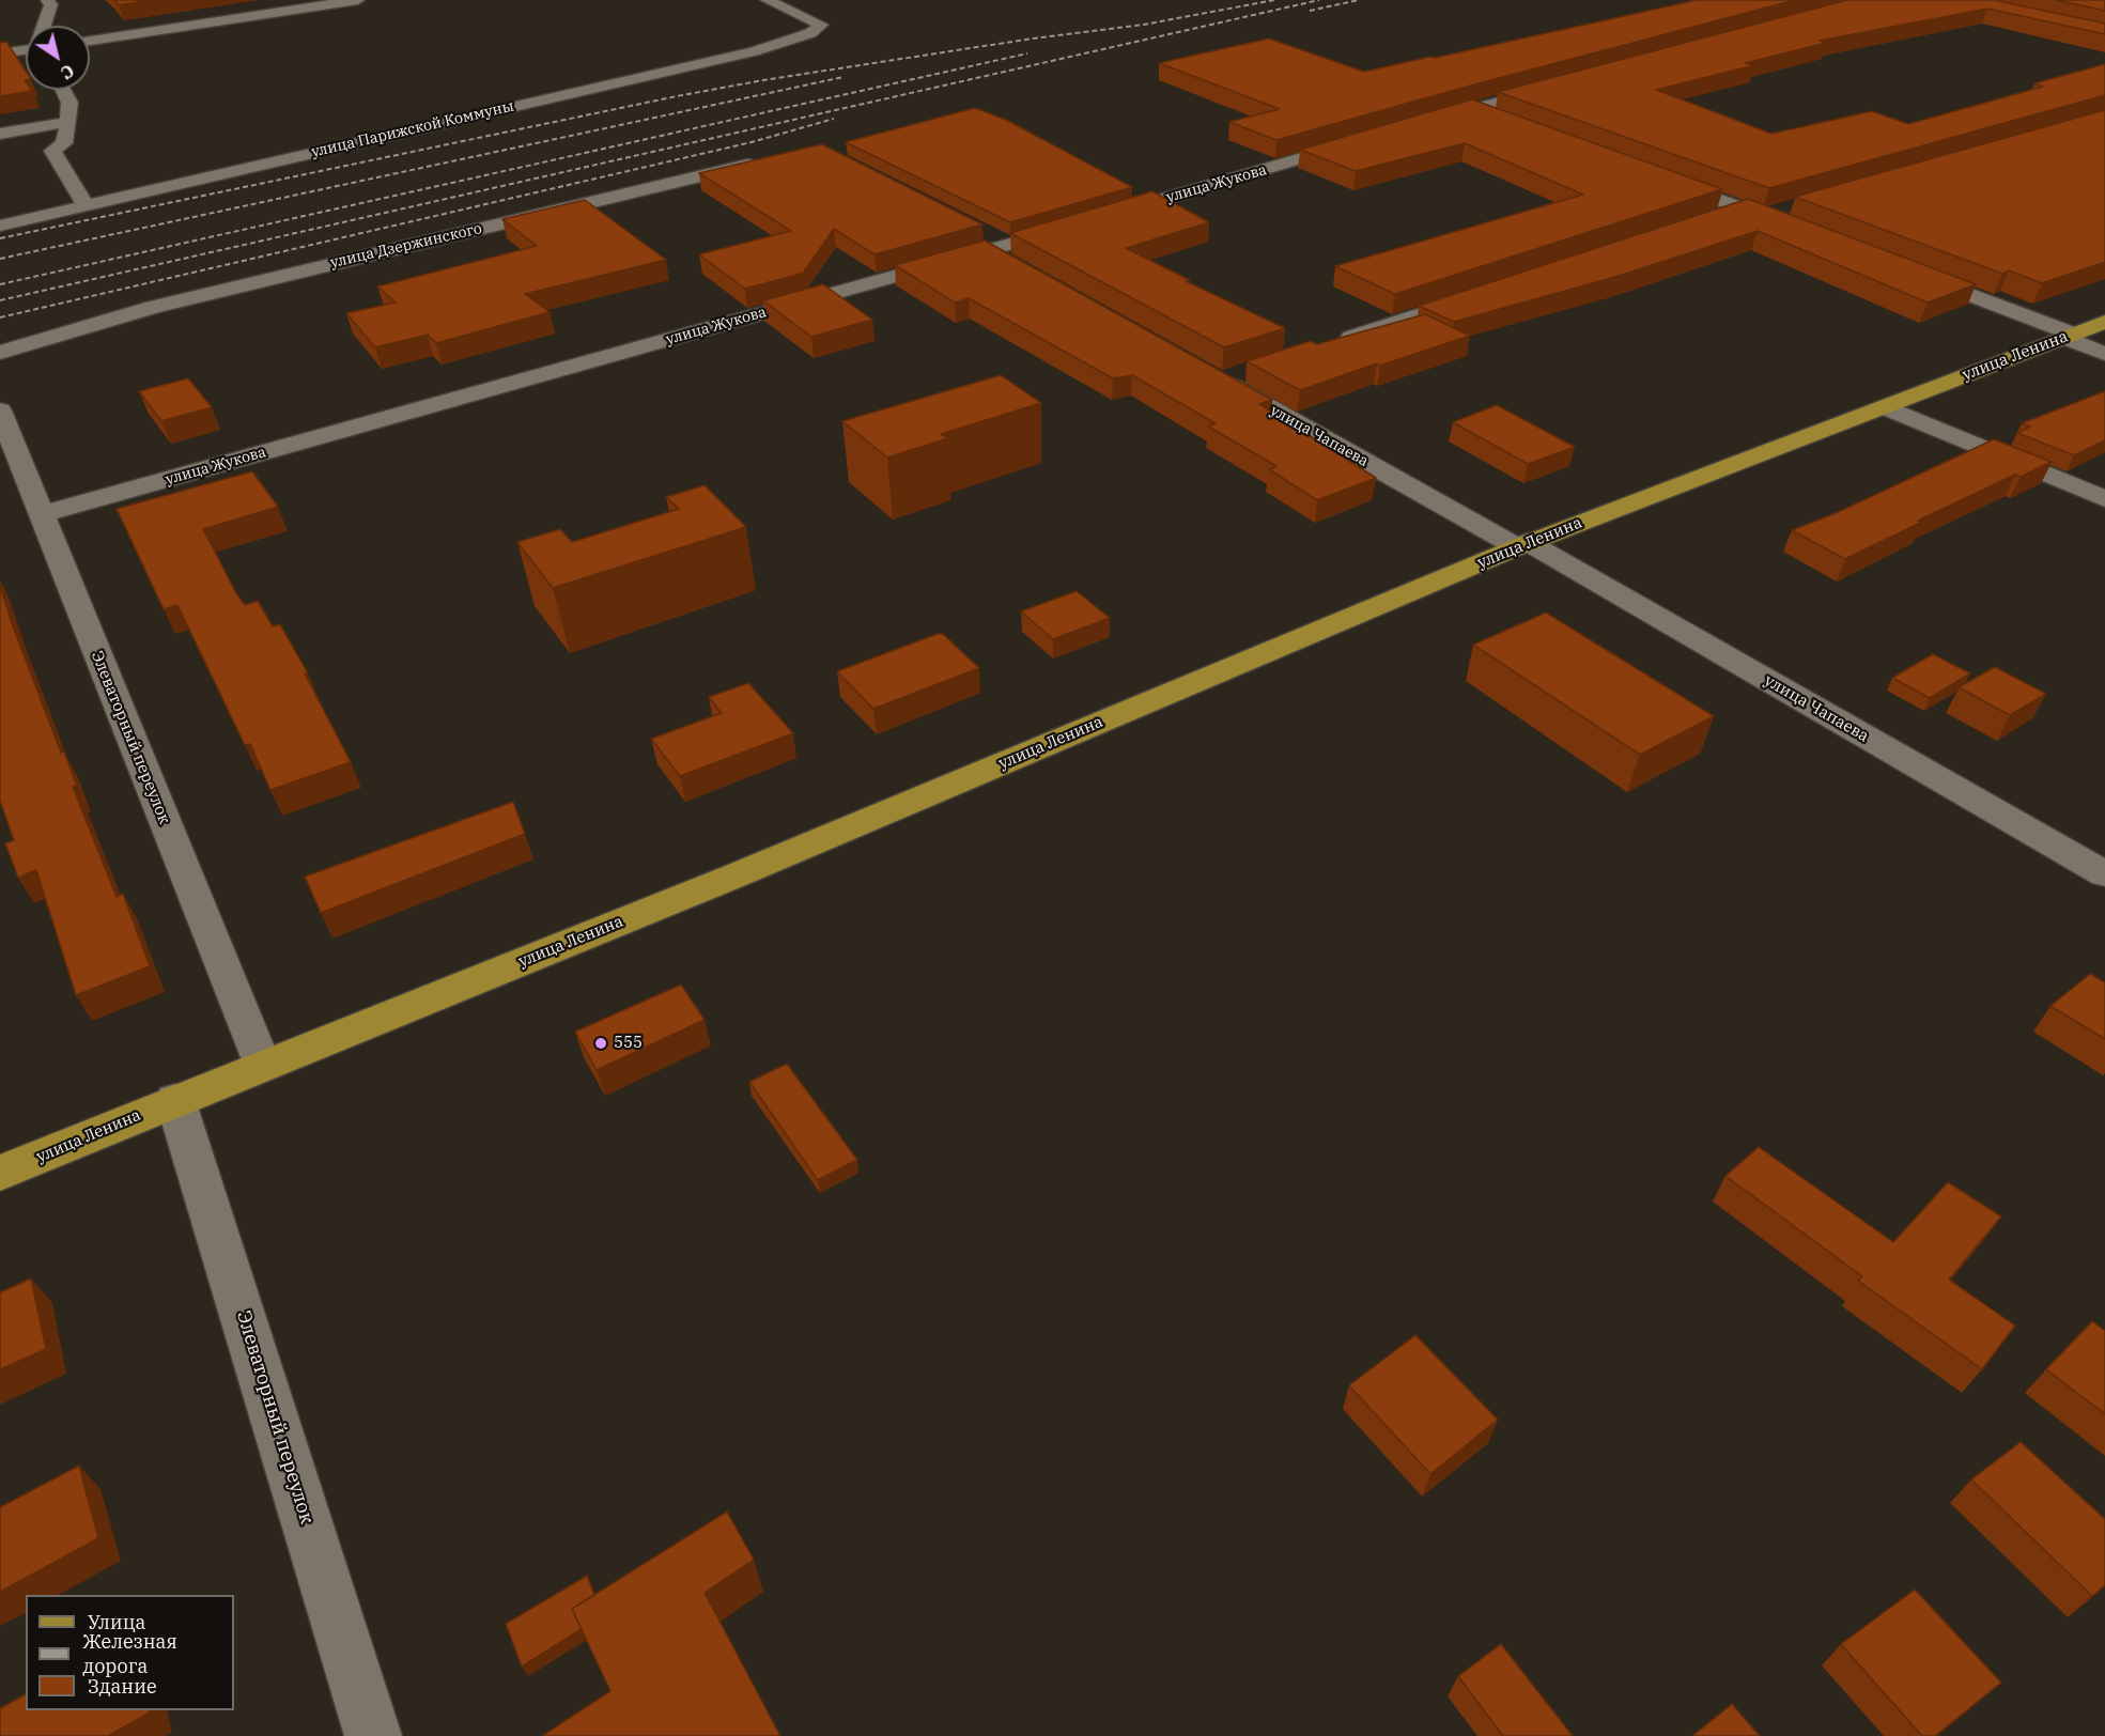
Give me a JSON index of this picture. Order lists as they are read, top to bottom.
{
  "streets": {
    "main road": ["улица Ленина"],
    "street": [
      "улица Парижской Коммуны",
      "улица Жукова",
      "улица Дзержинского",
      "улица Чапаева",
      "Элеваторный переулок"
    ]
  },
  "crossings": [
    ["улица Жукова", "Элеваторный переулок"],
    ["улица Ленина", "улица Чапаева"],
    ["улица Ленина", "Элеваторный переулок"]
  ],
  "places": ["555"],
  "legend": ["Улица", "Железная дорога", "Здание"],
  "north": "bottom right"
}
